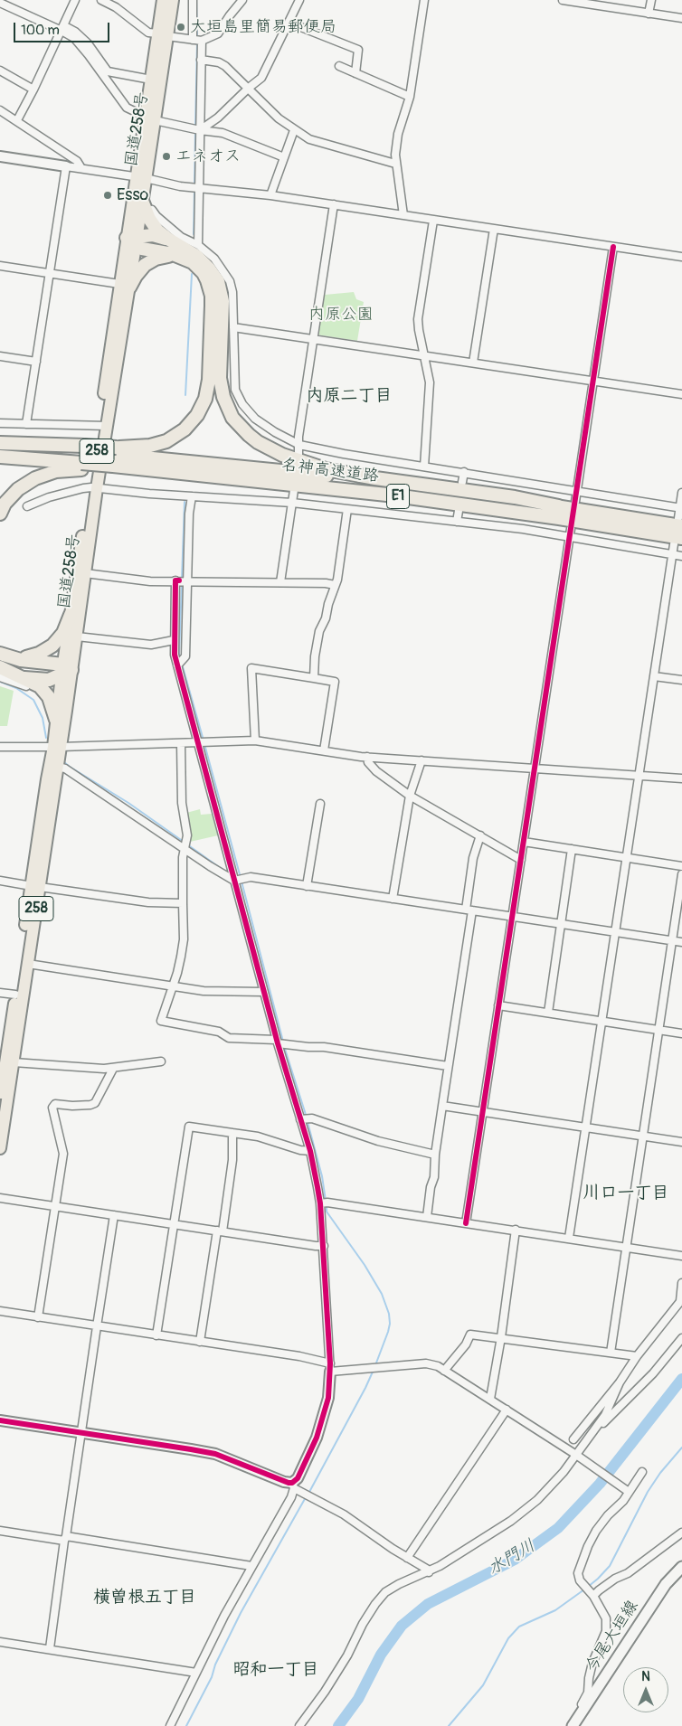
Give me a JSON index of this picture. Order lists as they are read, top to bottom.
{
  "streets": {
    "highway": [
      "国道258号",
      "258",
      "名神高速道路",
      "E1"
    ],
    "main road": ["今尾大垣線"]
  },
  "districts": [
    "内原二丁目",
    "川口一丁目",
    "横曽根五丁目",
    "昭和一丁目"
  ],
  "water": ["水門川"],
  "parks": ["内原公園"],
  "places": ["大垣島里簡易郵便局", "エネオス", "Esso"],
  "scale_bar": "100 m",
  "north": "top"
}
